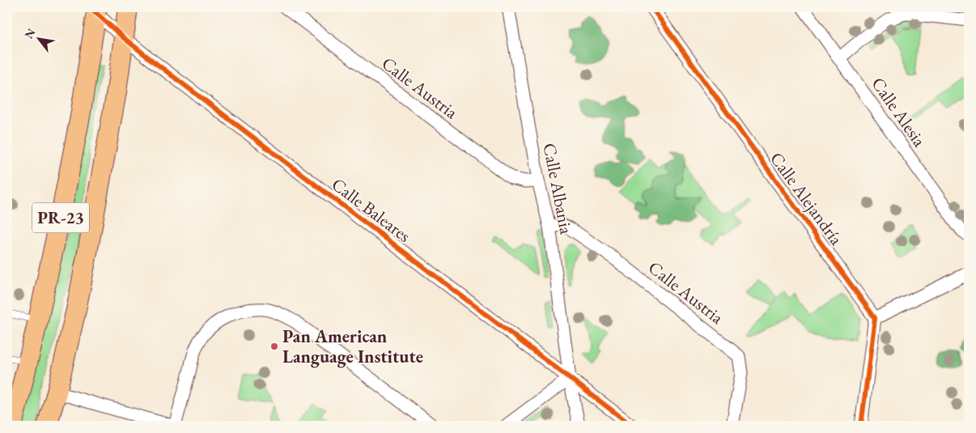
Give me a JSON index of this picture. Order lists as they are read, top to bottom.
{
  "streets": {
    "main road": ["PR-23"],
    "street": [
      "Calle Austria",
      "Calle Alesia",
      "Calle Albania",
      "Calle Alejandría",
      "Calle Baleares"
    ]
  },
  "crossings": [
    ["Calle Austria", "Calle Albania"],
    ["Calle Albania", "Calle Baleares"],
    ["Calle Baleares", "PR-23"]
  ],
  "places": ["Pan American Language Institute"],
  "north": "top left"
}
